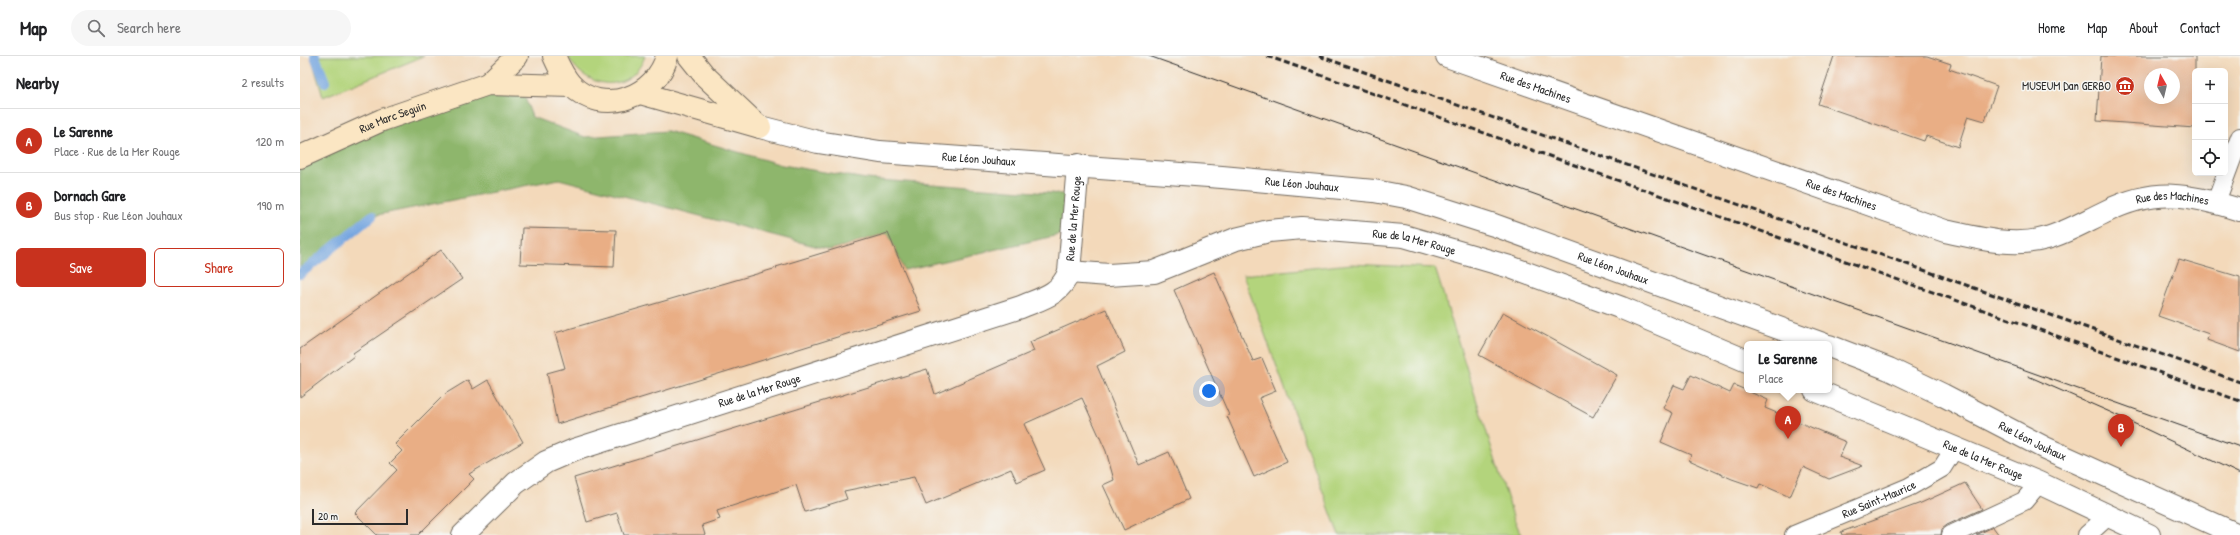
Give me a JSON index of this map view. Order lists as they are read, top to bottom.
{
  "streets": {
    "street": [
      "Rue des Machines",
      "Rue Marc Seguin",
      "Rue Léon Jouhaux",
      "Rue de la Mer Rouge"
    ],
    "lane": ["Rue Saint-Maurice"]
  },
  "crossings": [
    ["Rue Léon Jouhaux", "Rue de la Mer Rouge"],
    ["Rue de la Mer Rouge", "Rue Saint-Maurice"]
  ],
  "places": {
    "museum": ["MUSEUM Dan GERBO"]
  },
  "scale_bar": "20 m",
  "north": "top",
  "page": {
    "header": "Map",
    "search": "Search here",
    "nav": [
      "Home",
      "Map",
      "About",
      "Contact"
    ],
    "heading": ["Nearby", "2 results"],
    "map_buttons": ["+", "−"],
    "list": [
      {
        "mark": "A",
        "name": "Le Sarenne",
        "note": "Place · Rue de la Mer Rouge",
        "value": "120 m"
      },
      {
        "mark": "B",
        "name": "Dornach Gare",
        "note": "Bus stop · Rue Léon Jouhaux",
        "value": "190 m"
      }
    ],
    "buttons": ["Save", "Share"],
    "popup": ["Le Sarenne", "Place"],
    "pins": ["A", "B"],
    "scale": "20 m"
  }
}
